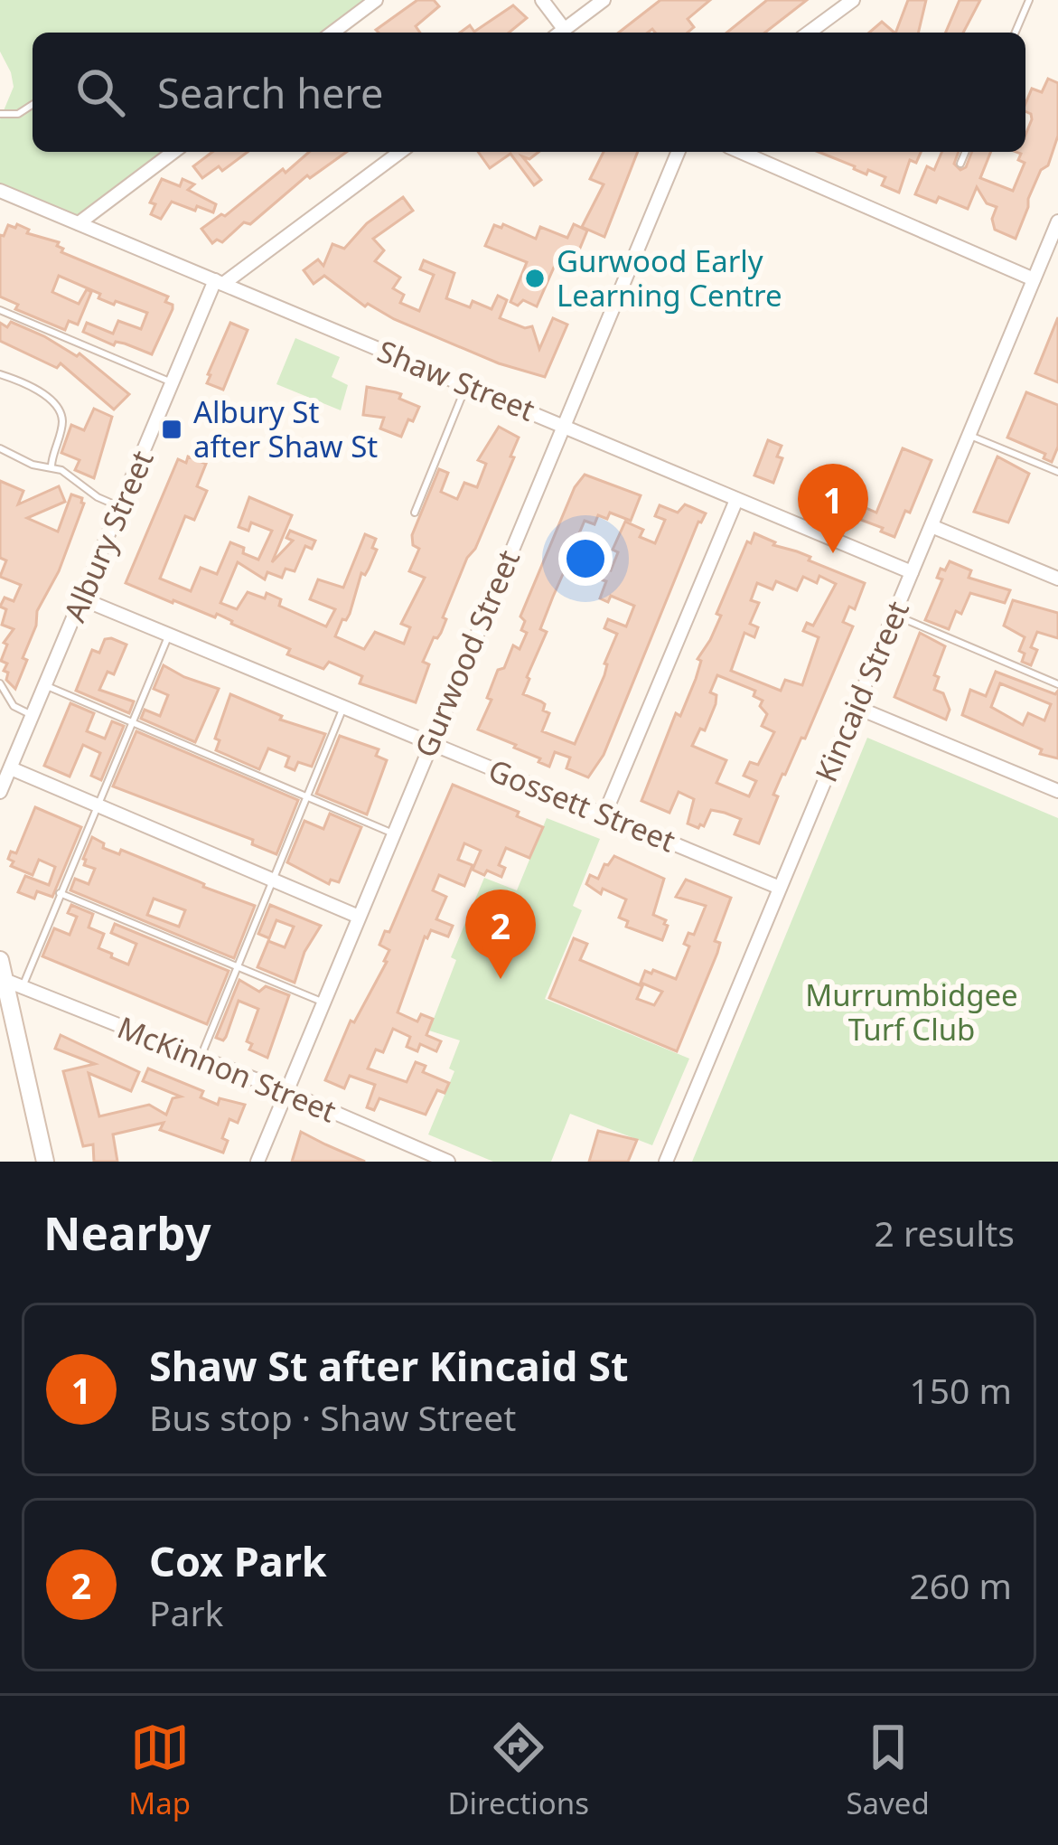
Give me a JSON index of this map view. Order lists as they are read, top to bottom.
{
  "streets": {
    "street": [
      "Shaw Street",
      "Albury Street",
      "Gurwood Street",
      "Kincaid Street",
      "Gossett Street",
      "McKinnon Street"
    ]
  },
  "crossings": [
    ["Shaw Street", "Albury Street"],
    ["Shaw Street", "Gurwood Street"],
    ["Shaw Street", "Kincaid Street"],
    ["Albury Street", "Gossett Street"],
    ["Gurwood Street", "Gossett Street"],
    ["Gurwood Street", "McKinnon Street"],
    ["Kincaid Street", "Gossett Street"]
  ],
  "parks": ["Murrumbidgee Turf Club"],
  "places": {
    "other": ["Gurwood Early Learning Centre"],
    "transit": ["Albury St after Shaw St"]
  },
  "page": {
    "search": "Search here",
    "pins": ["1", "2"],
    "heading": ["Nearby", "2 results"],
    "list": [
      {
        "mark": "1",
        "name": "Shaw St after Kincaid St",
        "note": "Bus stop · Shaw Street",
        "value": "150 m"
      },
      {
        "mark": "2",
        "name": "Cox Park",
        "note": "Park",
        "value": "260 m"
      }
    ],
    "nav": ["Map", "Directions", "Saved"]
  }
}
